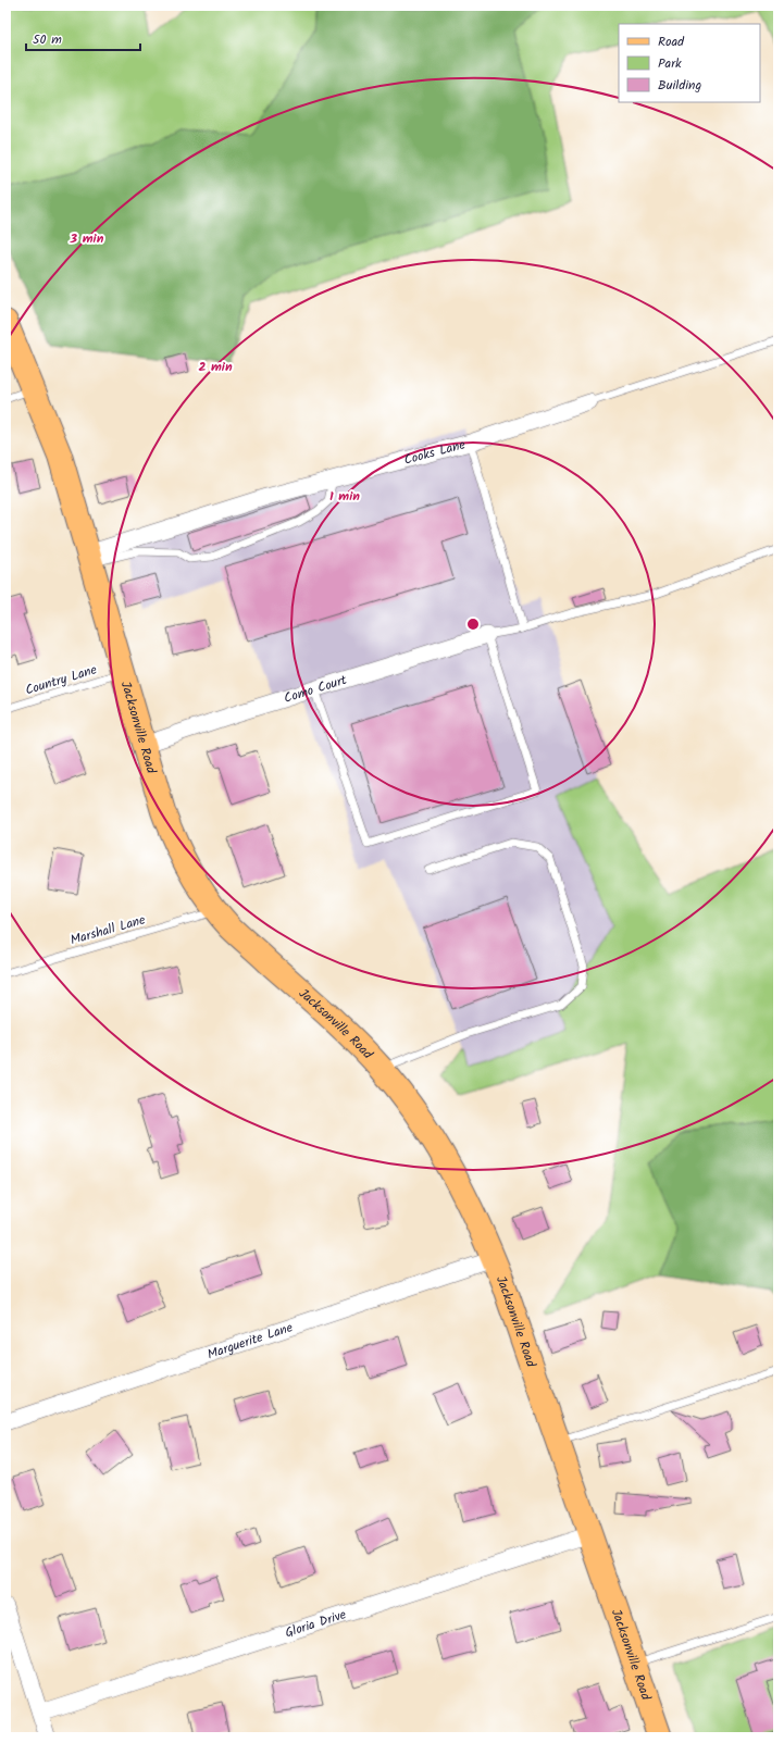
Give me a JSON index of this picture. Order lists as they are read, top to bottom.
{
  "streets": {
    "main road": ["Jacksonville Road"],
    "street": [
      "Cooks Lane",
      "Como Court",
      "Marguerite Lane",
      "Gloria Drive"
    ],
    "lane": ["Country Lane", "Marshall Lane"]
  },
  "crossings": [
    ["Cooks Lane", "Jacksonville Road"],
    ["Country Lane", "Jacksonville Road"],
    ["Como Court", "Jacksonville Road"],
    ["Jacksonville Road", "Marshall Lane"],
    ["Jacksonville Road", "Marguerite Lane"],
    ["Jacksonville Road", "Gloria Drive"]
  ],
  "legend": ["Road", "Park", "Building"],
  "scale_bar": "50 m",
  "rings": ["3 min", "2 min", "1 min"]
}
